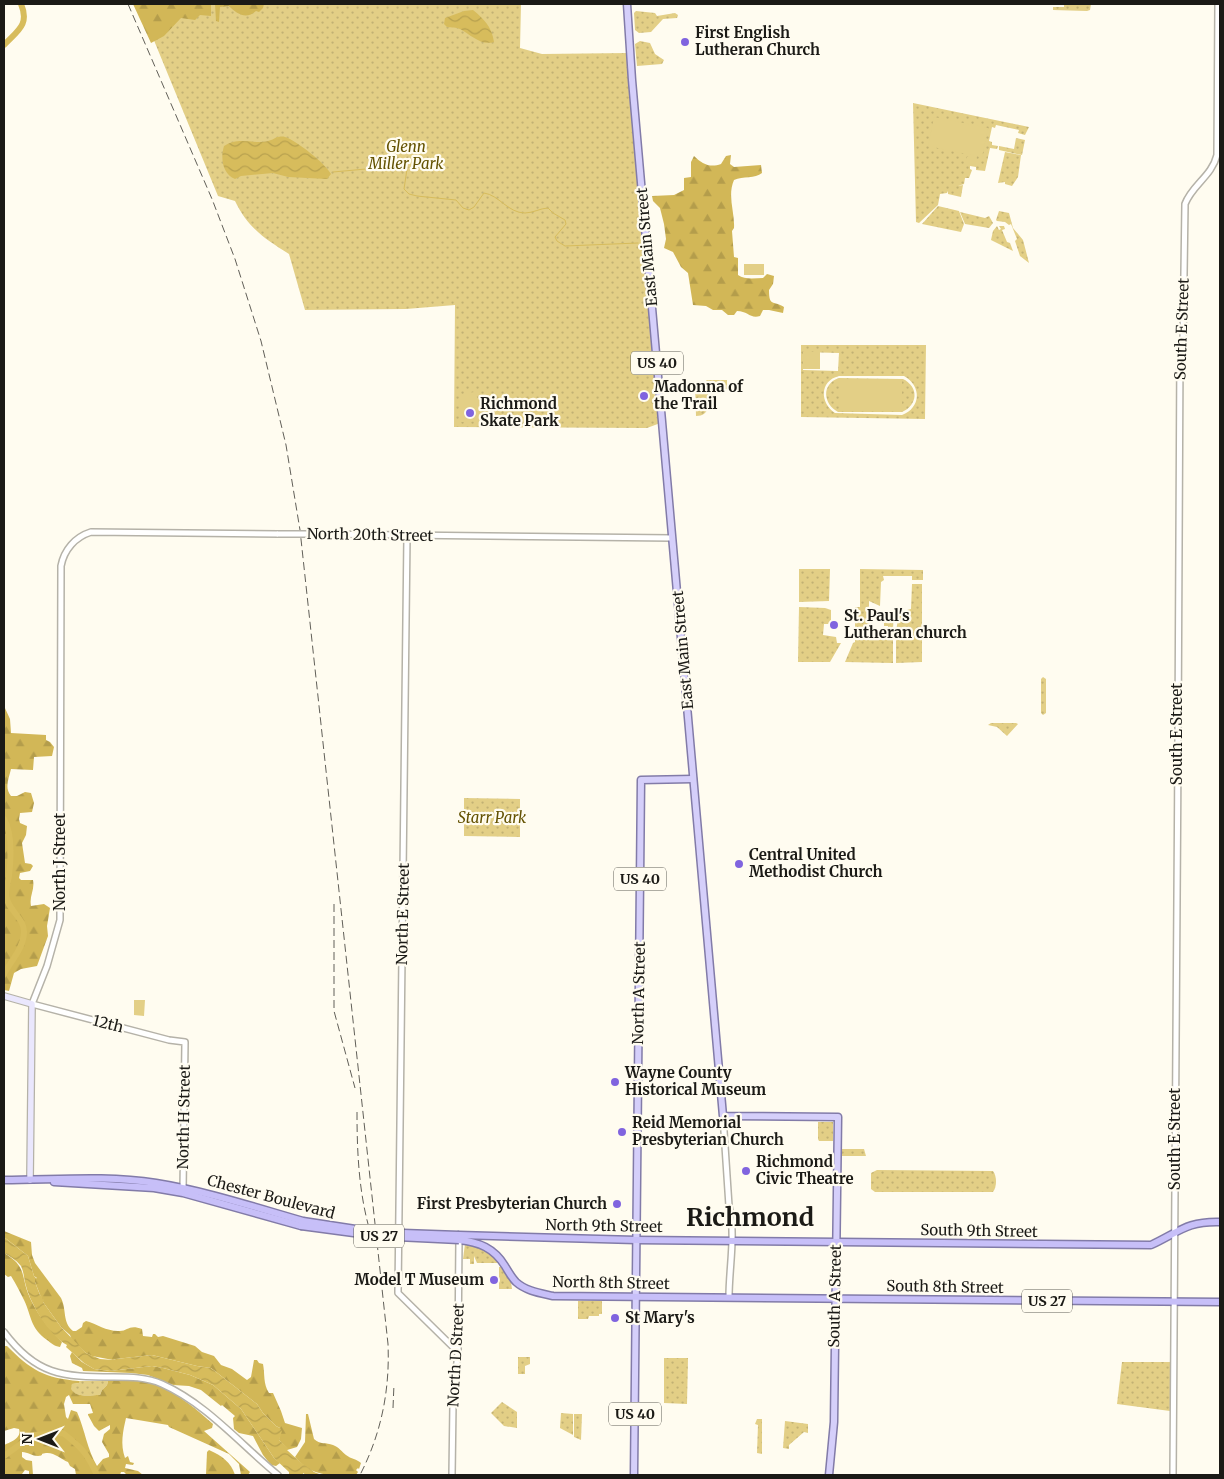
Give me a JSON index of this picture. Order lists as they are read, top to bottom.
{
  "streets": {
    "highway": [
      "Chester Boulevard",
      "North 9th Street",
      "South 9th Street",
      "US 27",
      "North 8th Street",
      "South 8th Street"
    ],
    "main road": [
      "East Main Street",
      "US 40",
      "North J Street",
      "North A Street",
      "South A Street"
    ],
    "street": [
      "South E Street",
      "North 20th Street",
      "North E Street",
      "12th",
      "North H Street",
      "North D Street"
    ]
  },
  "crossings": [
    ["East Main Street", "North 20th Street"],
    ["East Main Street", "North A Street"],
    ["East Main Street", "North 9th Street"],
    ["East Main Street", "South 9th Street"],
    ["East Main Street", "North 8th Street"],
    ["East Main Street", "South 8th Street"],
    ["East Main Street", "South A Street"],
    ["South E Street", "South 9th Street"],
    ["South E Street", "South 8th Street"],
    ["North 20th Street", "North J Street"],
    ["North 20th Street", "North E Street"],
    ["North J Street", "12th"],
    ["North J Street", "Chester Boulevard"],
    ["North E Street", "Chester Boulevard"],
    ["North E Street", "North D Street"],
    ["North A Street", "North 9th Street"],
    ["North A Street", "North 8th Street"],
    ["12th", "North H Street"],
    ["North H Street", "Chester Boulevard"],
    ["Chester Boulevard", "North 9th Street"],
    ["Chester Boulevard", "North 8th Street"],
    ["Chester Boulevard", "North D Street"],
    ["North 9th Street", "South 9th Street"],
    ["South 9th Street", "South A Street"],
    ["North 8th Street", "South 8th Street"],
    ["South 8th Street", "South A Street"]
  ],
  "districts": ["Richmond"],
  "parks": ["Glenn Miller Park", "Starr Park"],
  "places": [
    "First English Lutheran Church",
    "Madonna of the Trail",
    "Richmond Skate Park",
    "St. Paul's Lutheran church",
    "Central United Methodist Church",
    "Wayne County Historical Museum",
    "Reid Memorial Presbyterian Church",
    "Richmond Civic Theatre",
    "First Presbyterian Church",
    "Model T Museum",
    "St Mary's"
  ],
  "north": "left"
}
